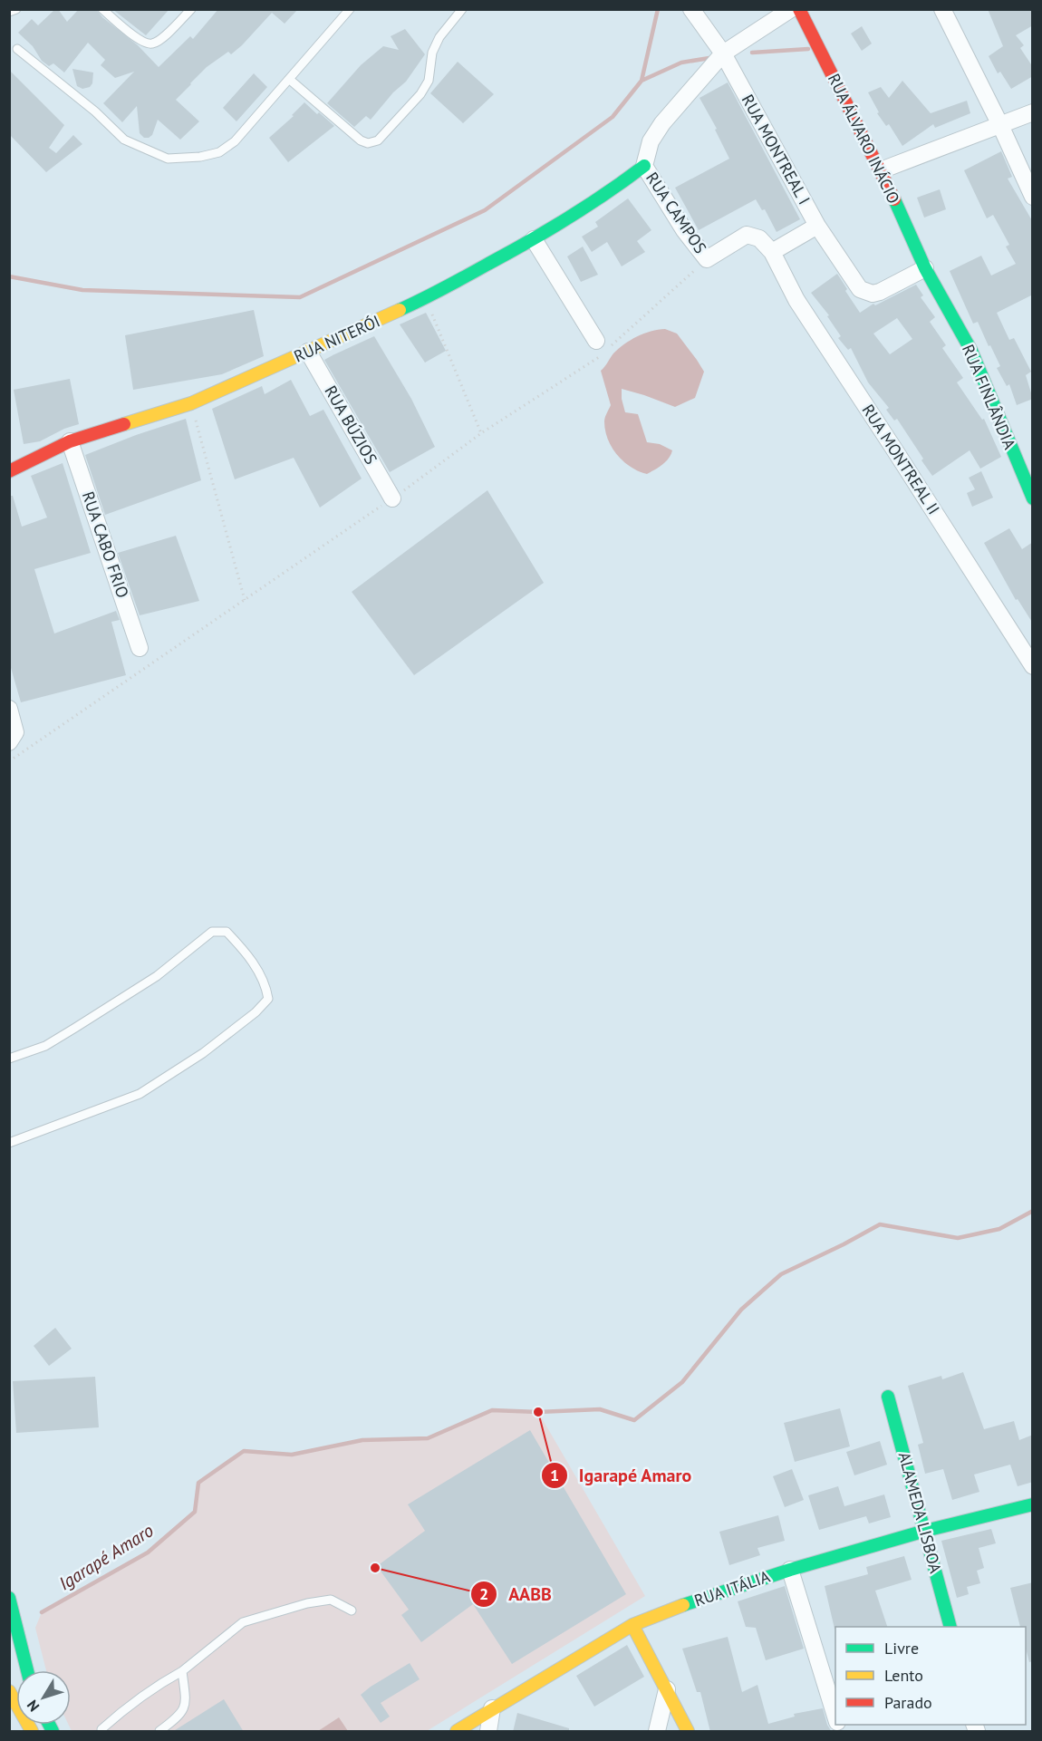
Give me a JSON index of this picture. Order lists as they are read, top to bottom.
{
  "streets": {
    "street": [
      "RUA ÁLVARO INÁCIO",
      "RUA MONTREAL I",
      "RUA CAMPOS",
      "RUA NITERÓI",
      "RUA FINLÂNDIA",
      "RUA BÚZIOS",
      "RUA MONTREAL II",
      "RUA CABO FRIO",
      "ALAMEDA LISBOA",
      "RUA ITÁLIA"
    ]
  },
  "crossings": [
    ["RUA ÁLVARO INÁCIO", "RUA MONTREAL I"],
    ["RUA ÁLVARO INÁCIO", "RUA FINLÂNDIA"],
    ["RUA MONTREAL I", "RUA FINLÂNDIA"],
    ["RUA CAMPOS", "RUA NITERÓI"],
    ["RUA NITERÓI", "RUA BÚZIOS"],
    ["RUA NITERÓI", "RUA CABO FRIO"],
    ["ALAMEDA LISBOA", "RUA ITÁLIA"]
  ],
  "water": ["Igarapé Amaro"],
  "places": ["Igarapé Amaro", "AABB"],
  "legend": ["Livre", "Lento", "Parado"],
  "north": "bottom left"
}
